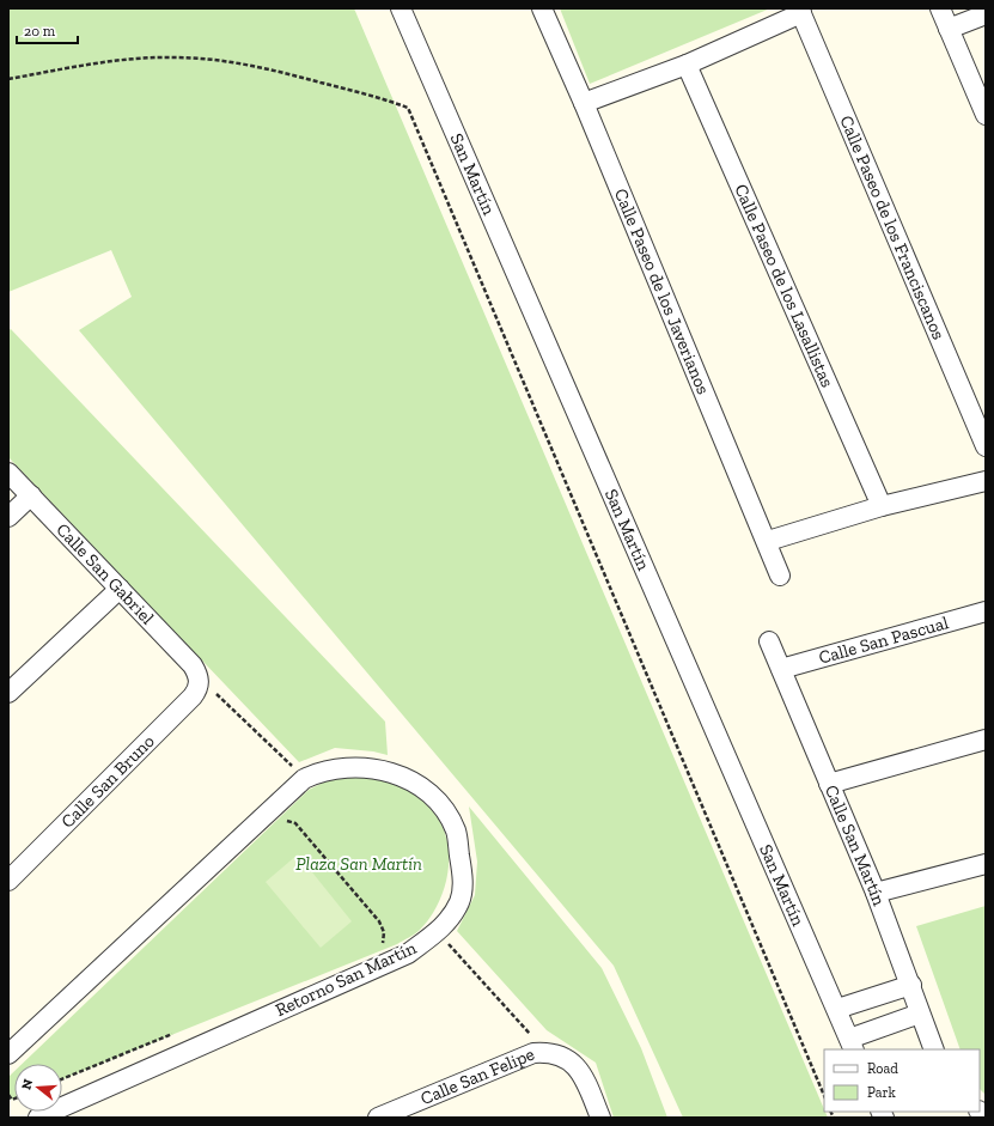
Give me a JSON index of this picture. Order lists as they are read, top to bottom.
{
  "streets": {
    "street": [
      "San Martín",
      "Calle Paseo de los Franciscanos",
      "Calle Paseo de los Lasallistas",
      "Calle Paseo de los Javerianos",
      "Calle San Gabriel",
      "Calle San Pascual",
      "Calle San Bruno",
      "Calle San Martín",
      "Retorno San Martín",
      "Calle San Felipe"
    ]
  },
  "crossings": [
    ["Calle San Gabriel", "Calle San Bruno"],
    ["Calle San Pascual", "Calle San Martín"]
  ],
  "parks": ["Plaza San Martín"],
  "legend": ["Road", "Park"],
  "scale_bar": "20 m",
  "north": "left"
}
